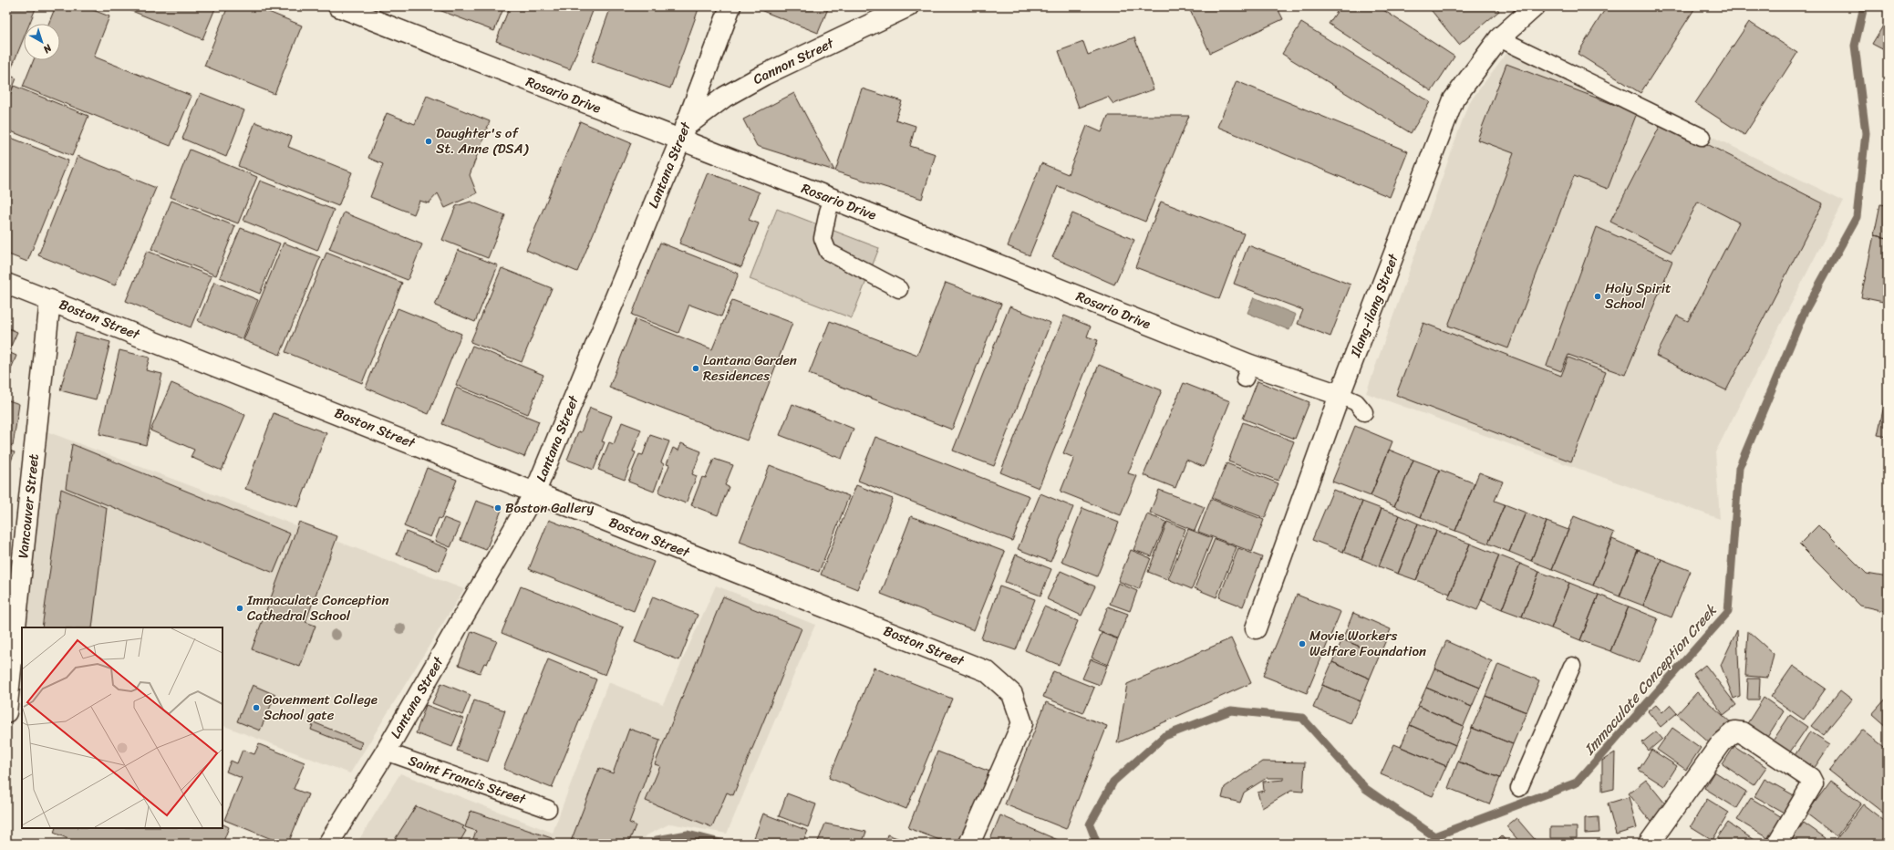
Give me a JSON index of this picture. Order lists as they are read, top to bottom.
{
  "streets": {
    "street": [
      "Cannon Street",
      "Rosario Drive",
      "Lantana Street",
      "Ilang-ilang Street",
      "Boston Street",
      "Vancouver Street"
    ],
    "lane": ["Saint Francis Street"]
  },
  "crossings": [
    ["Cannon Street", "Rosario Drive"],
    ["Cannon Street", "Lantana Street"],
    ["Rosario Drive", "Lantana Street"],
    ["Rosario Drive", "Ilang-ilang Street"],
    ["Lantana Street", "Boston Street"],
    ["Lantana Street", "Saint Francis Street"],
    ["Boston Street", "Vancouver Street"]
  ],
  "water": ["Immaculate Conception Creek"],
  "places": [
    "Daughter's of St. Anne (DSA)",
    "Holy Spirit School",
    "Lantana Garden Residences",
    "Boston Gallery",
    "Immaculate Conception Cathedral School",
    "Movie Workers Welfare Foundation",
    "Govenment College School gate"
  ],
  "north": "bottom right"
}
